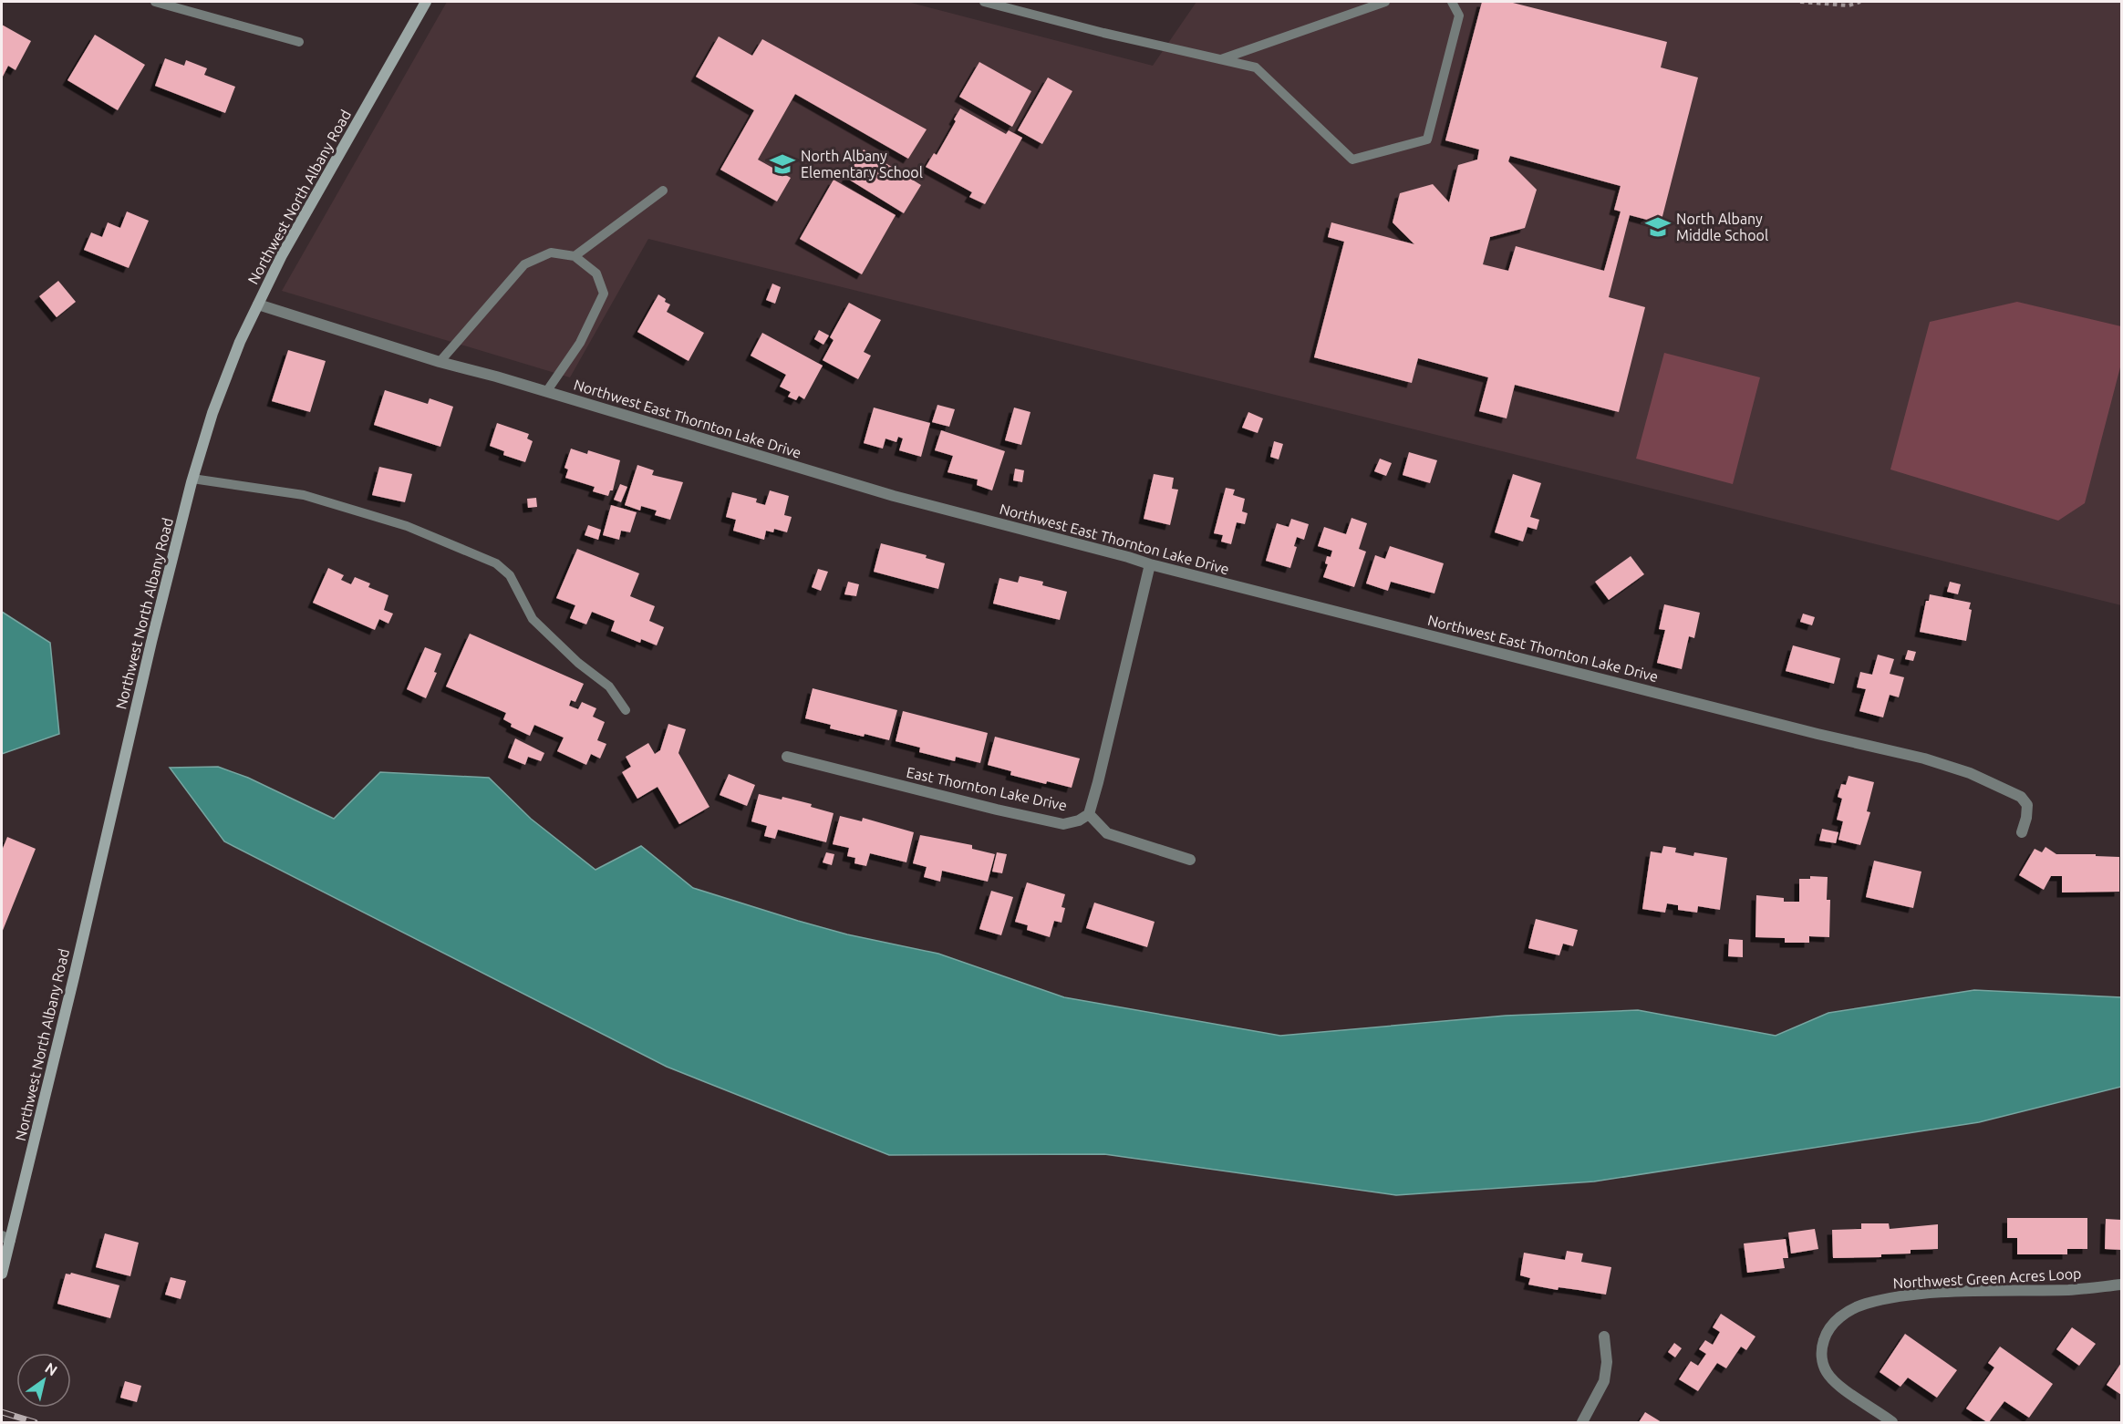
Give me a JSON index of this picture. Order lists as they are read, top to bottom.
{
  "streets": {
    "main road": ["Northwest North Albany Road"],
    "street": ["Northwest East Thornton Lake Drive", "East Thornton Lake Drive", "Northwest Green Acres Loop"]
  },
  "crossings": [
    ["Northwest North Albany Road", "Northwest East Thornton Lake Drive"]
  ],
  "places": {
    "school or university": ["North Albany Elementary School", "North Albany Middle School"]
  },
  "north": "top right"
}
